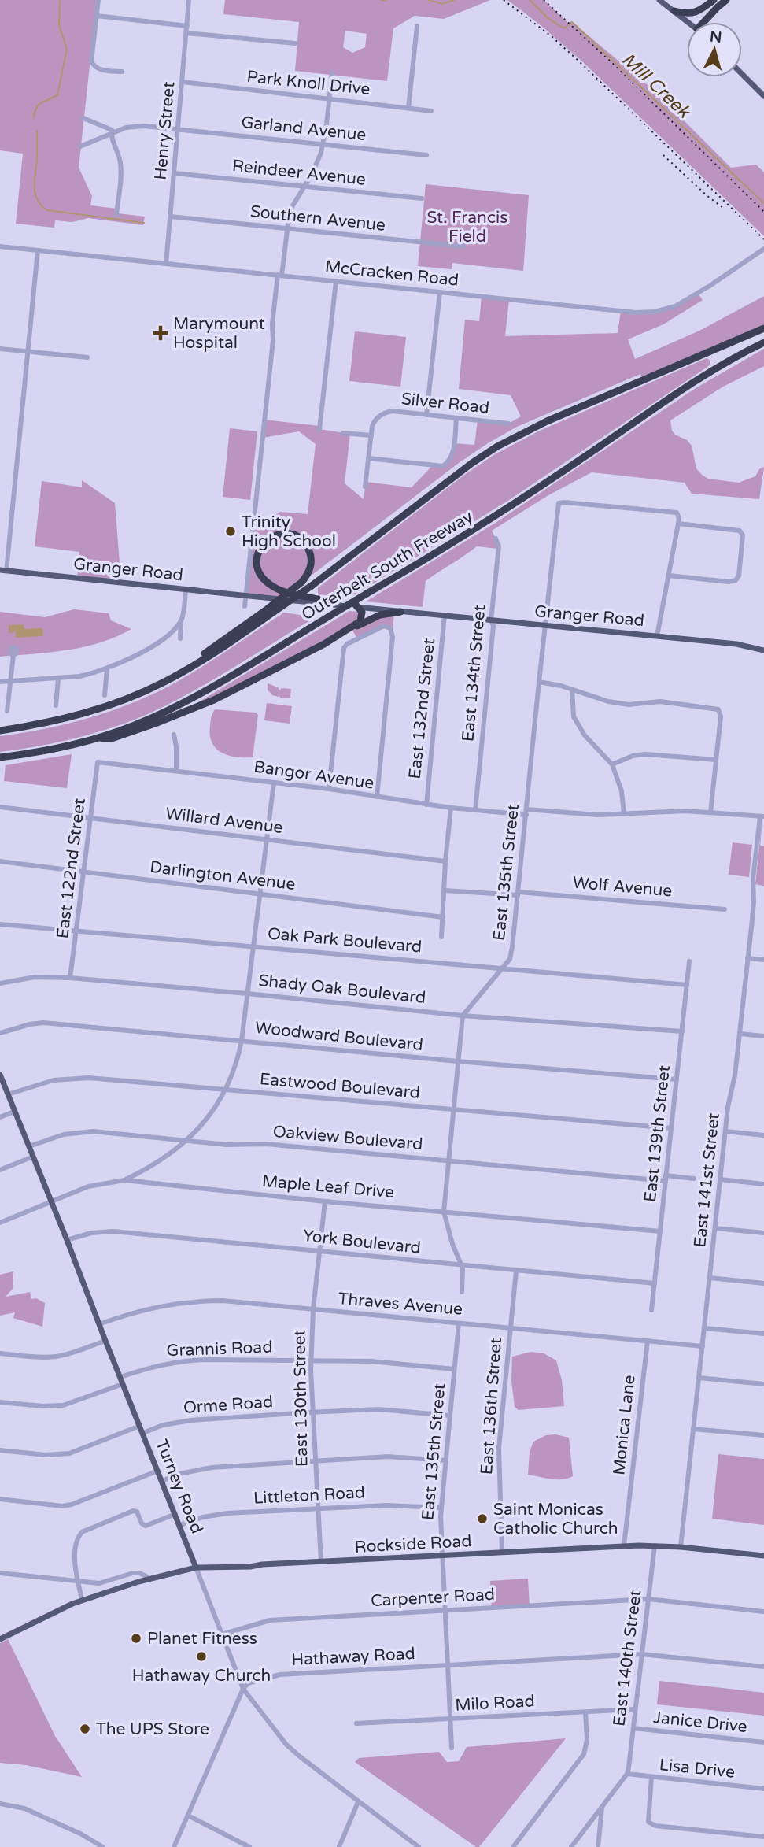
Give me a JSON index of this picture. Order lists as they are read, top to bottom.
{
  "streets": {
    "highway": ["Outerbelt South Freeway"],
    "main road": ["Granger Road", "Turney Road", "Rockside Road"],
    "street": [
      "Park Knoll Drive",
      "Garland Avenue",
      "Henry Street",
      "Reindeer Avenue",
      "Southern Avenue",
      "McCracken Road",
      "Silver Road",
      "East 134th Street",
      "East 132nd Street",
      "Bangor Avenue",
      "Willard Avenue",
      "East 122nd Street",
      "East 135th Street",
      "Darlington Avenue",
      "Wolf Avenue",
      "Oak Park Boulevard",
      "Shady Oak Boulevard",
      "Woodward Boulevard",
      "Eastwood Boulevard",
      "East 139th Street",
      "Oakview Boulevard",
      "East 141st Street",
      "Maple Leaf Drive",
      "York Boulevard",
      "Thraves Avenue",
      "Grannis Road",
      "East 130th Street",
      "Orme Road",
      "East 136th Street",
      "Monica Lane",
      "Littleton Road",
      "Carpenter Road",
      "Hathaway Road",
      "East 140th Street",
      "Milo Road",
      "Janice Drive",
      "Lisa Drive"
    ]
  },
  "crossings": [
    ["Park Knoll Drive", "Henry Street"],
    ["Garland Avenue", "Henry Street"],
    ["Henry Street", "Reindeer Avenue"],
    ["Henry Street", "Southern Avenue"],
    ["Henry Street", "McCracken Road"],
    ["Granger Road", "East 134th Street"],
    ["Granger Road", "East 132nd Street"],
    ["Granger Road", "East 135th Street"],
    ["East 134th Street", "Bangor Avenue"],
    ["East 132nd Street", "Bangor Avenue"],
    ["Bangor Avenue", "East 122nd Street"],
    ["Bangor Avenue", "East 135th Street"],
    ["Bangor Avenue", "East 141st Street"],
    ["Willard Avenue", "East 122nd Street"],
    ["East 122nd Street", "Darlington Avenue"],
    ["East 122nd Street", "Oak Park Boulevard"],
    ["East 122nd Street", "Shady Oak Boulevard"],
    ["East 135th Street", "Wolf Avenue"],
    ["East 135th Street", "Oak Park Boulevard"],
    ["East 135th Street", "Shady Oak Boulevard"],
    ["East 135th Street", "Thraves Avenue"],
    ["East 135th Street", "Grannis Road"],
    ["East 135th Street", "Orme Road"],
    ["East 135th Street", "Littleton Road"],
    ["East 135th Street", "Rockside Road"],
    ["East 135th Street", "Carpenter Road"],
    ["East 135th Street", "Hathaway Road"],
    ["East 135th Street", "Milo Road"],
    ["Oak Park Boulevard", "East 139th Street"],
    ["Shady Oak Boulevard", "East 139th Street"],
    ["Woodward Boulevard", "East 139th Street"],
    ["Eastwood Boulevard", "East 139th Street"],
    ["Eastwood Boulevard", "Turney Road"],
    ["East 139th Street", "Oakview Boulevard"],
    ["East 139th Street", "Maple Leaf Drive"],
    ["East 139th Street", "York Boulevard"],
    ["Oakview Boulevard", "Turney Road"],
    ["East 141st Street", "Thraves Avenue"],
    ["East 141st Street", "Rockside Road"],
    ["Maple Leaf Drive", "East 130th Street"],
    ["Maple Leaf Drive", "Turney Road"],
    ["York Boulevard", "East 130th Street"],
    ["York Boulevard", "East 136th Street"],
    ["York Boulevard", "Turney Road"],
    ["Thraves Avenue", "East 130th Street"],
    ["Thraves Avenue", "East 136th Street"],
    ["Thraves Avenue", "Monica Lane"],
    ["Thraves Avenue", "Turney Road"],
    ["Grannis Road", "East 130th Street"],
    ["Grannis Road", "Turney Road"],
    ["East 130th Street", "Orme Road"],
    ["East 130th Street", "Littleton Road"],
    ["East 130th Street", "Rockside Road"],
    ["Orme Road", "Turney Road"],
    ["East 136th Street", "Rockside Road"],
    ["Monica Lane", "Rockside Road"],
    ["Turney Road", "Littleton Road"],
    ["Turney Road", "Rockside Road"],
    ["Turney Road", "Carpenter Road"],
    ["Turney Road", "Hathaway Road"],
    ["Rockside Road", "East 140th Street"],
    ["Carpenter Road", "East 140th Street"],
    ["Hathaway Road", "East 140th Street"],
    ["East 140th Street", "Milo Road"],
    ["East 140th Street", "Janice Drive"],
    ["East 140th Street", "Lisa Drive"]
  ],
  "water": ["Mill Creek"],
  "parks": ["St. Francis Field"],
  "places": {
    "health": ["Marymount Hospital"],
    "other": [
      "Trinity High School",
      "Saint Monicas Catholic Church",
      "Planet Fitness",
      "Hathaway Church",
      "The UPS Store"
    ]
  },
  "north": "top"
}
